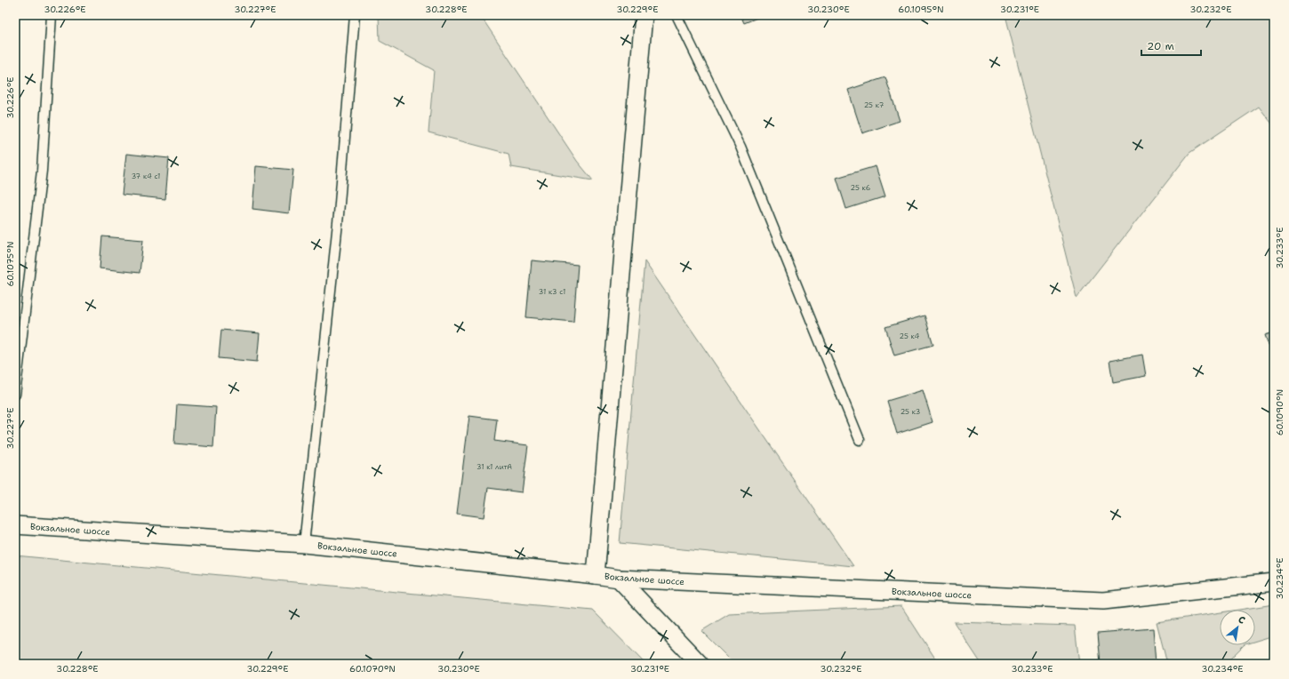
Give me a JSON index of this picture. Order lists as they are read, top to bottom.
{
  "streets": {
    "street": ["Вокзальное шоссе"]
  },
  "house_numbers": [
    "25 к7",
    "37 к4 с1",
    "25 к6",
    "31 к3 с1",
    "25 к4",
    "25 к3",
    "31 к1 литА"
  ],
  "scale_bar": "20 m",
  "north": "top right",
  "coordinates": [
    "30.226°E",
    "30.227°E",
    "30.228°E",
    "30.229°E",
    "30.230°E",
    "60.1095°N",
    "30.231°E",
    "30.232°E",
    "30.233°E",
    "60.1075°N",
    "60.1090°N",
    "30.234°E",
    "60.1070°N"
  ]
}
